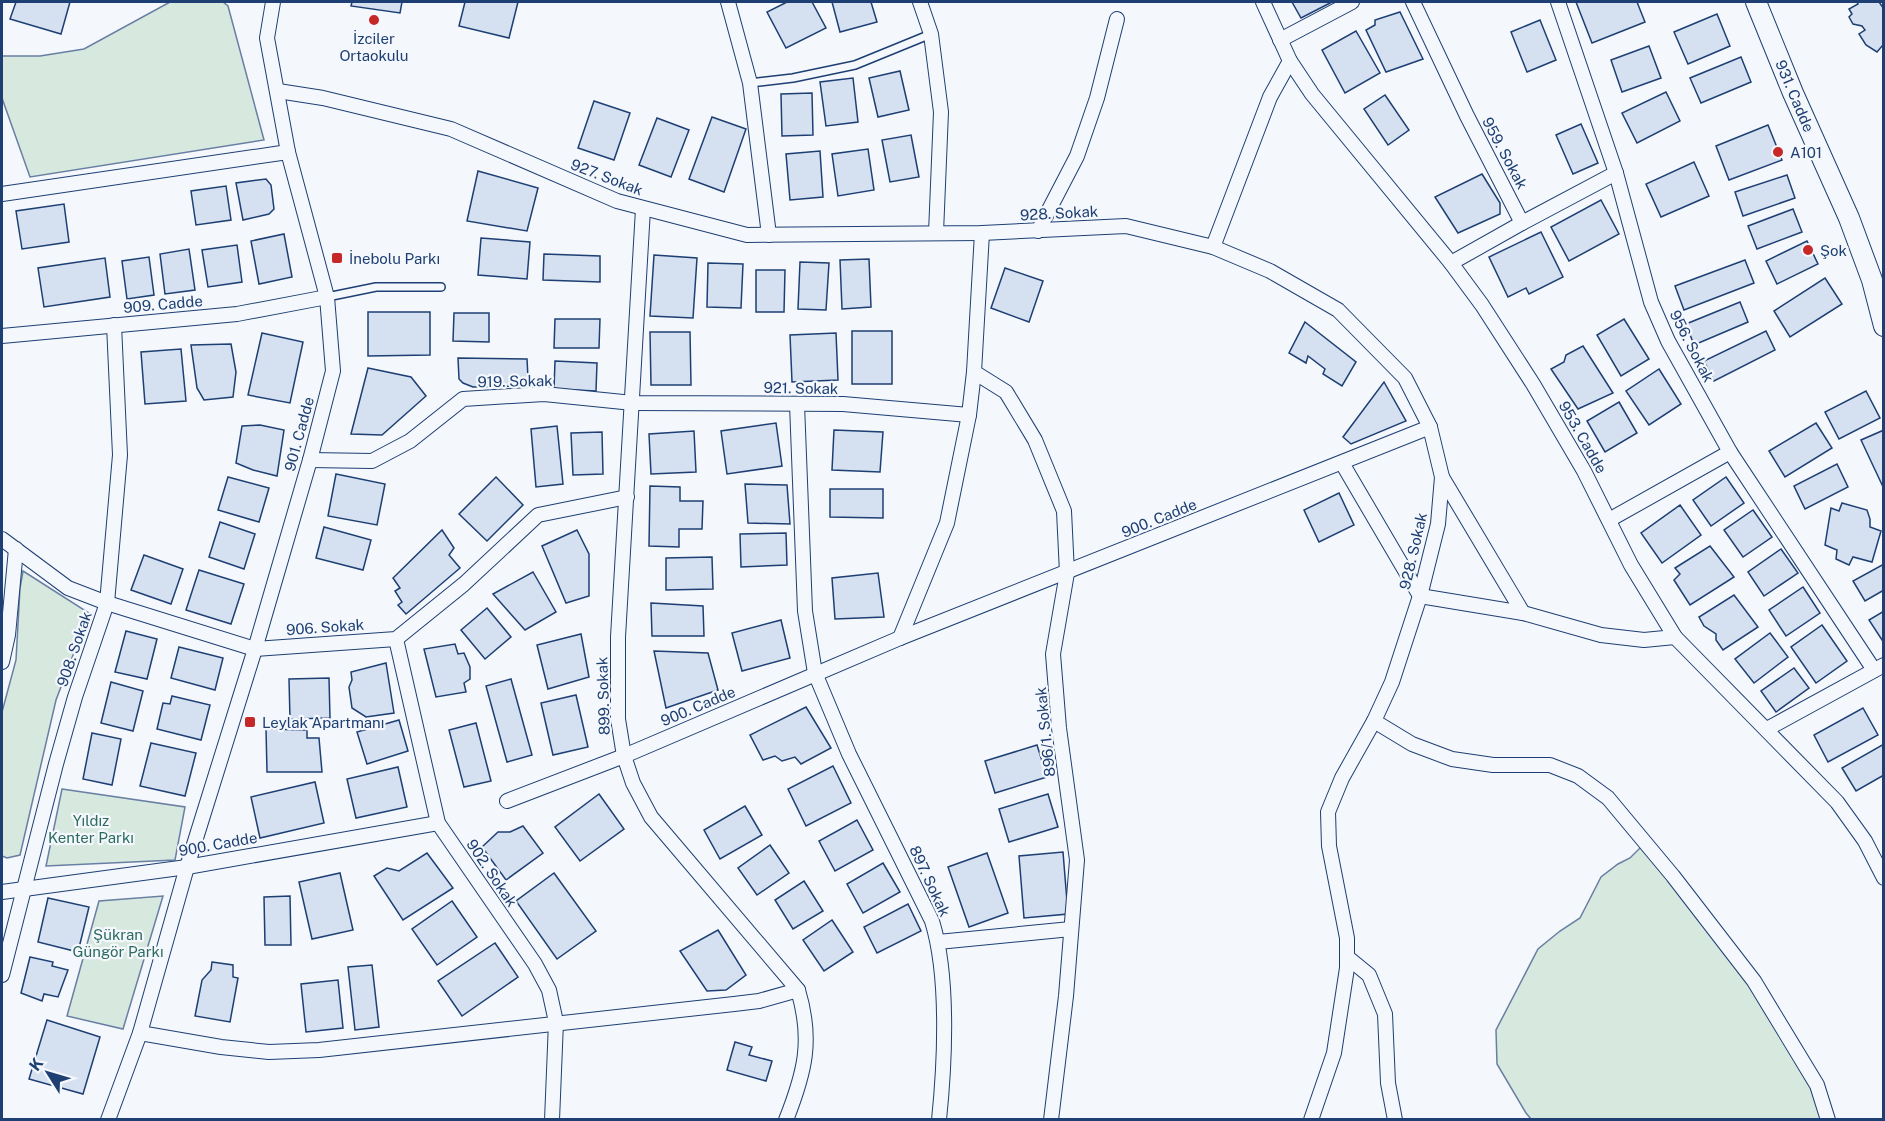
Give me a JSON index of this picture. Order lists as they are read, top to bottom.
{
  "streets": {
    "main road": ["931. Cadde"],
    "street": [
      "959. Sokak",
      "927. Sokak",
      "928. Sokak",
      "909. Cadde",
      "956. Sokak",
      "919. Sokak",
      "921. Sokak",
      "901. Cadde",
      "953. Cadde",
      "900. Cadde",
      "906. Sokak",
      "908. Sokak",
      "899. Sokak",
      "896/1. Sokak",
      "902. Sokak",
      "897. Sokak"
    ]
  },
  "crossings": [
    ["927. Sokak", "928. Sokak"],
    ["927. Sokak", "901. Cadde"],
    ["927. Sokak", "899. Sokak"],
    ["928. Sokak", "900. Cadde"],
    ["909. Cadde", "901. Cadde"],
    ["909. Cadde", "908. Sokak"],
    ["919. Sokak", "921. Sokak"],
    ["919. Sokak", "901. Cadde"],
    ["919. Sokak", "899. Sokak"],
    ["921. Sokak", "899. Sokak"],
    ["921. Sokak", "897. Sokak"],
    ["901. Cadde", "900. Cadde"],
    ["901. Cadde", "906. Sokak"],
    ["900. Cadde", "908. Sokak"],
    ["900. Cadde", "899. Sokak"],
    ["900. Cadde", "896/1. Sokak"],
    ["900. Cadde", "902. Sokak"],
    ["900. Cadde", "897. Sokak"],
    ["906. Sokak", "908. Sokak"],
    ["906. Sokak", "902. Sokak"]
  ],
  "parks": ["Yıldız Kenter Parkı", "Şükran Güngör Parkı"],
  "places": {
    "other": ["İzciler Ortaokulu", "A101", "Şok"],
    "transit": ["İnebolu Parkı", "Leylak Apartmanı"]
  },
  "north": "top left"
}
